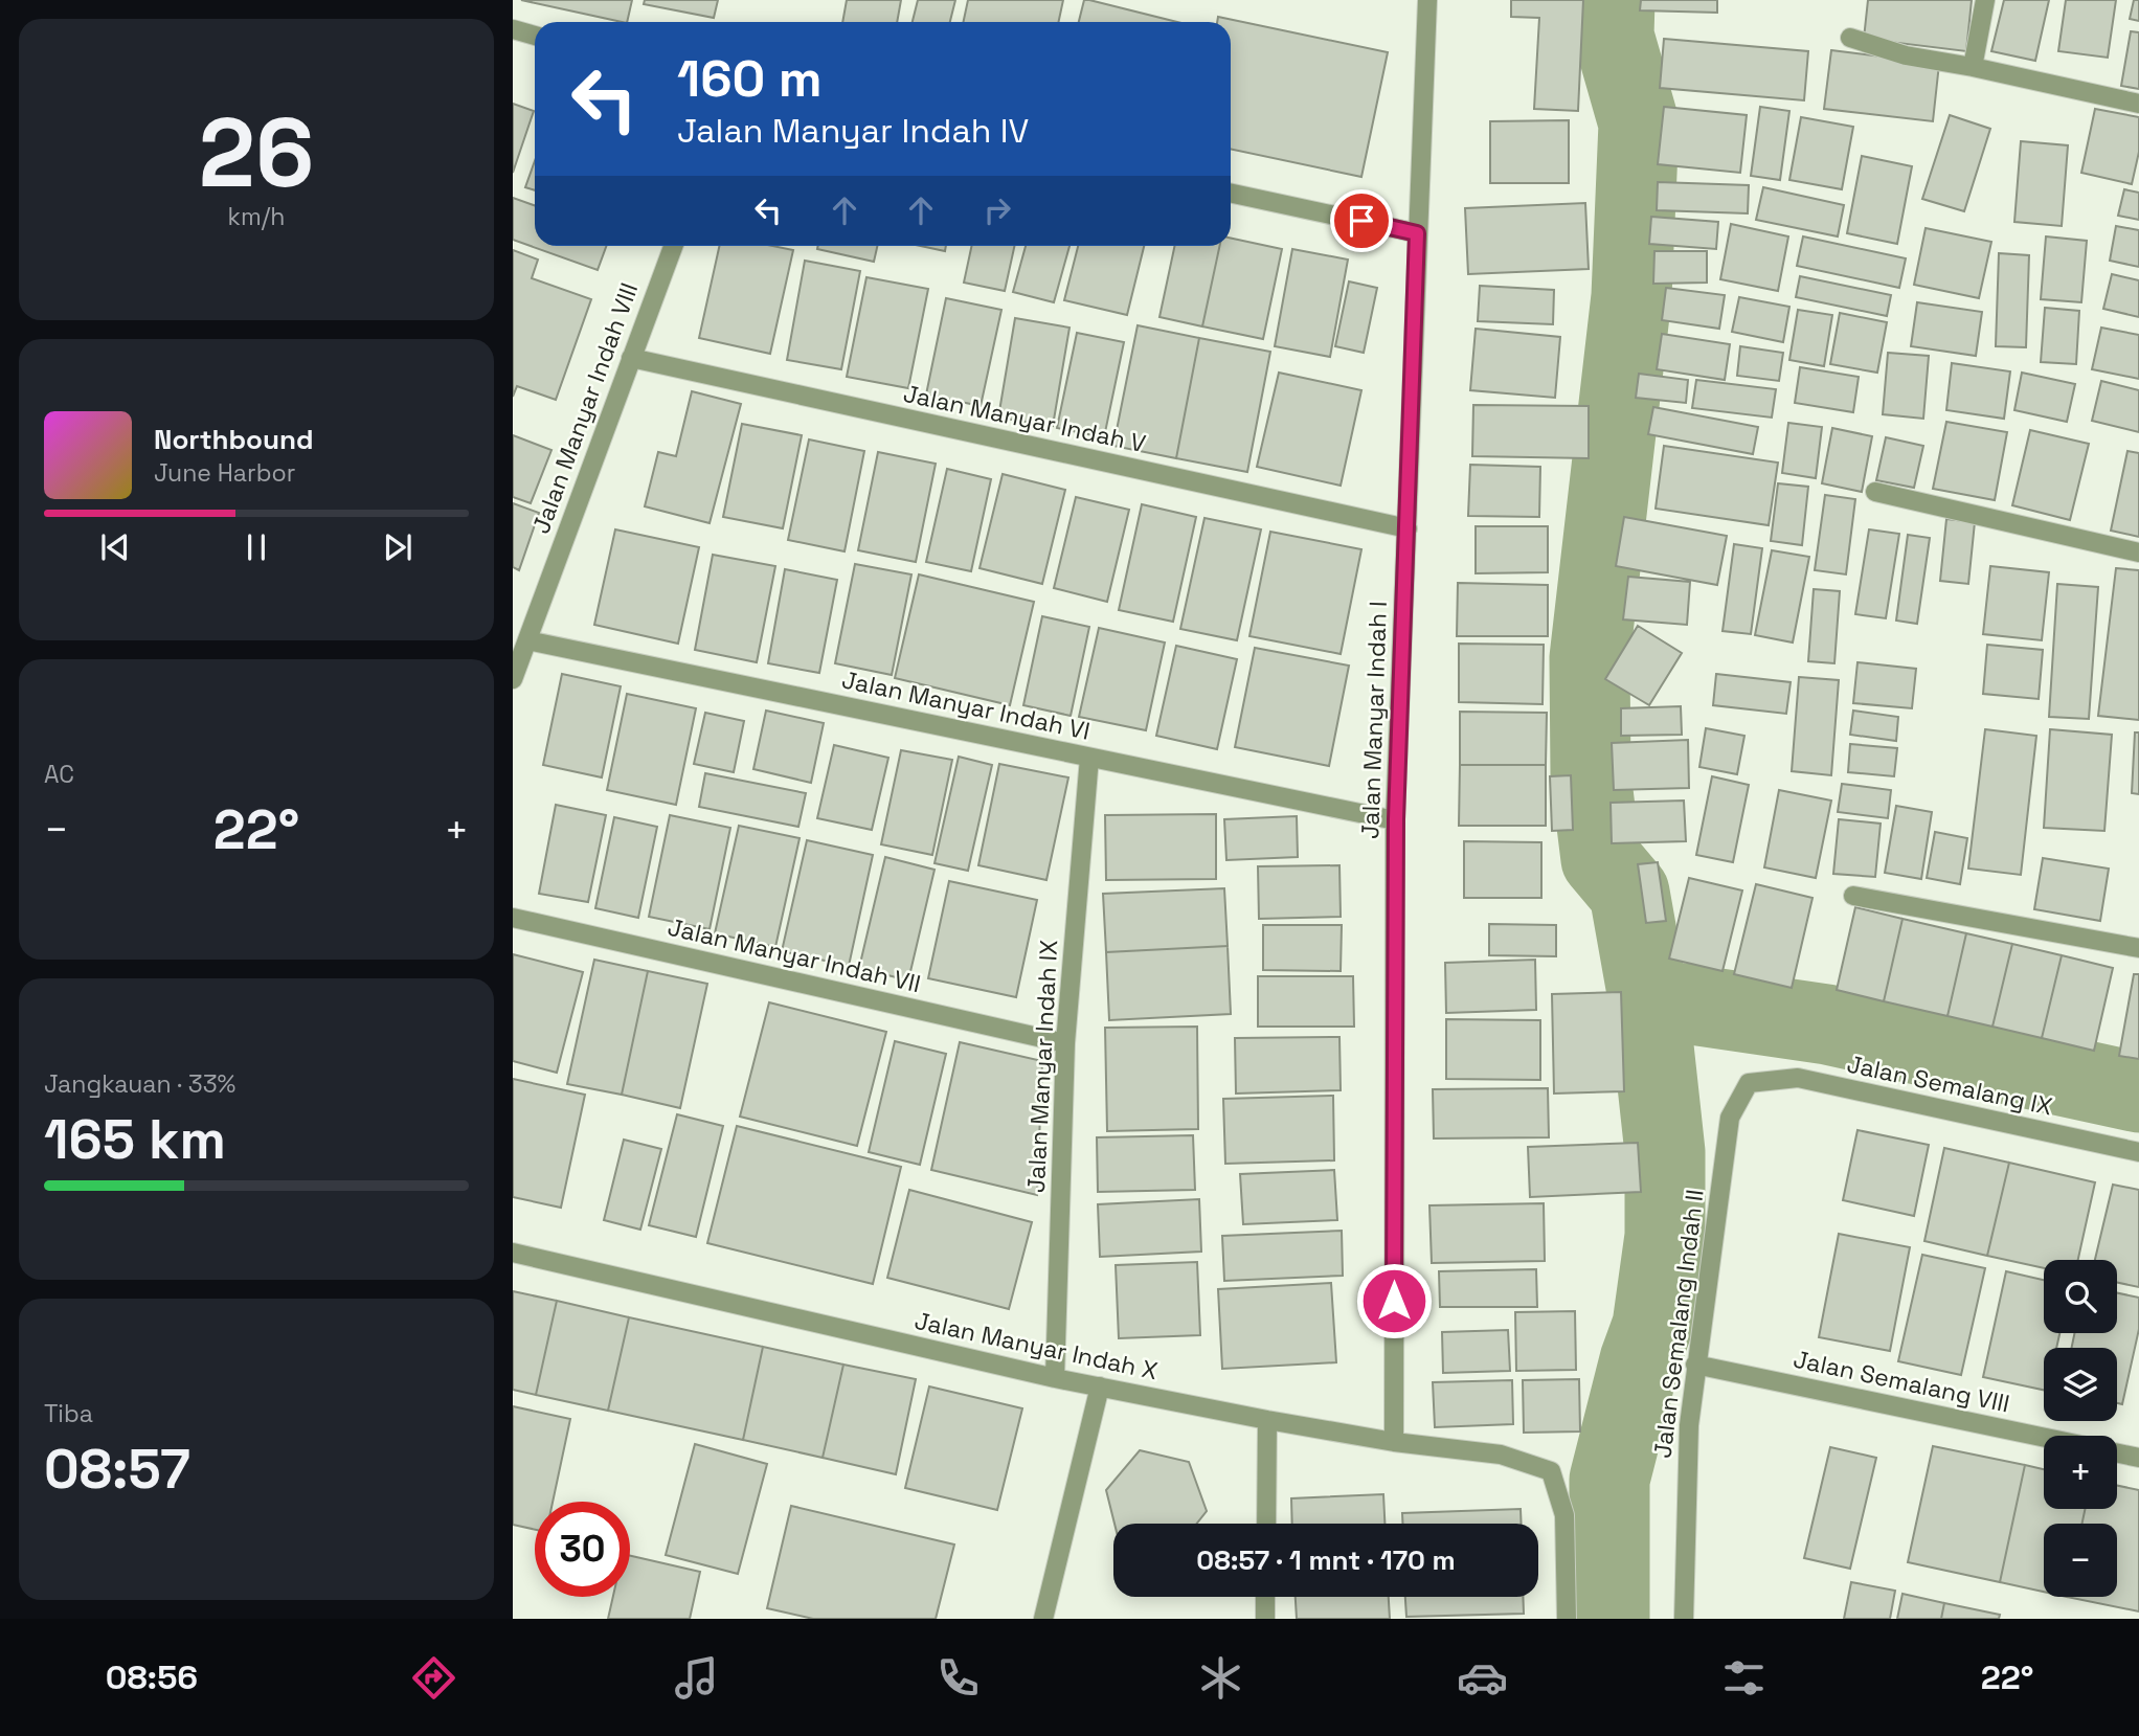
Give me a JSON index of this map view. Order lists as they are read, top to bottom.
{
  "streets": {
    "street": [
      "Jalan Manyar Indah VIII",
      "Jalan Manyar Indah V",
      "Jalan Manyar Indah VI",
      "Jalan Manyar Indah I",
      "Jalan Manyar Indah VII",
      "Jalan Manyar Indah IX",
      "Jalan Semalang IX",
      "Jalan Semalang Indah II",
      "Jalan Manyar Indah X",
      "Jalan Semalang VIII"
    ]
  },
  "crossings": [
    ["Jalan Manyar Indah VIII", "Jalan Manyar Indah V"],
    ["Jalan Manyar Indah VIII", "Jalan Manyar Indah VI"],
    ["Jalan Manyar Indah V", "Jalan Manyar Indah I"],
    ["Jalan Manyar Indah VI", "Jalan Manyar Indah I"],
    ["Jalan Manyar Indah VI", "Jalan Manyar Indah IX"],
    ["Jalan Manyar Indah I", "Jalan Manyar Indah X"],
    ["Jalan Manyar Indah VII", "Jalan Manyar Indah IX"],
    ["Jalan Manyar Indah IX", "Jalan Manyar Indah X"],
    ["Jalan Semalang IX", "Jalan Semalang Indah II"],
    ["Jalan Semalang Indah II", "Jalan Semalang VIII"]
  ],
  "page": {
    "tile": [
      ["26", "km/h"],
      "AC",
      ["Jangkauan · 33%", "165 km"],
      ["Tiba", "08:57"]
    ],
    "turn": ["160 m", "Jalan Manyar Indah IV"],
    "song": ["Northbound", "June Harbor"],
    "heat": ["−", "22°", "+"],
    "map_buttons": ["+", "−"],
    "limit": "30",
    "trip": "08:57 · 1 mnt · 170 m",
    "tabs": ["08:56", "22°"]
  }
}
